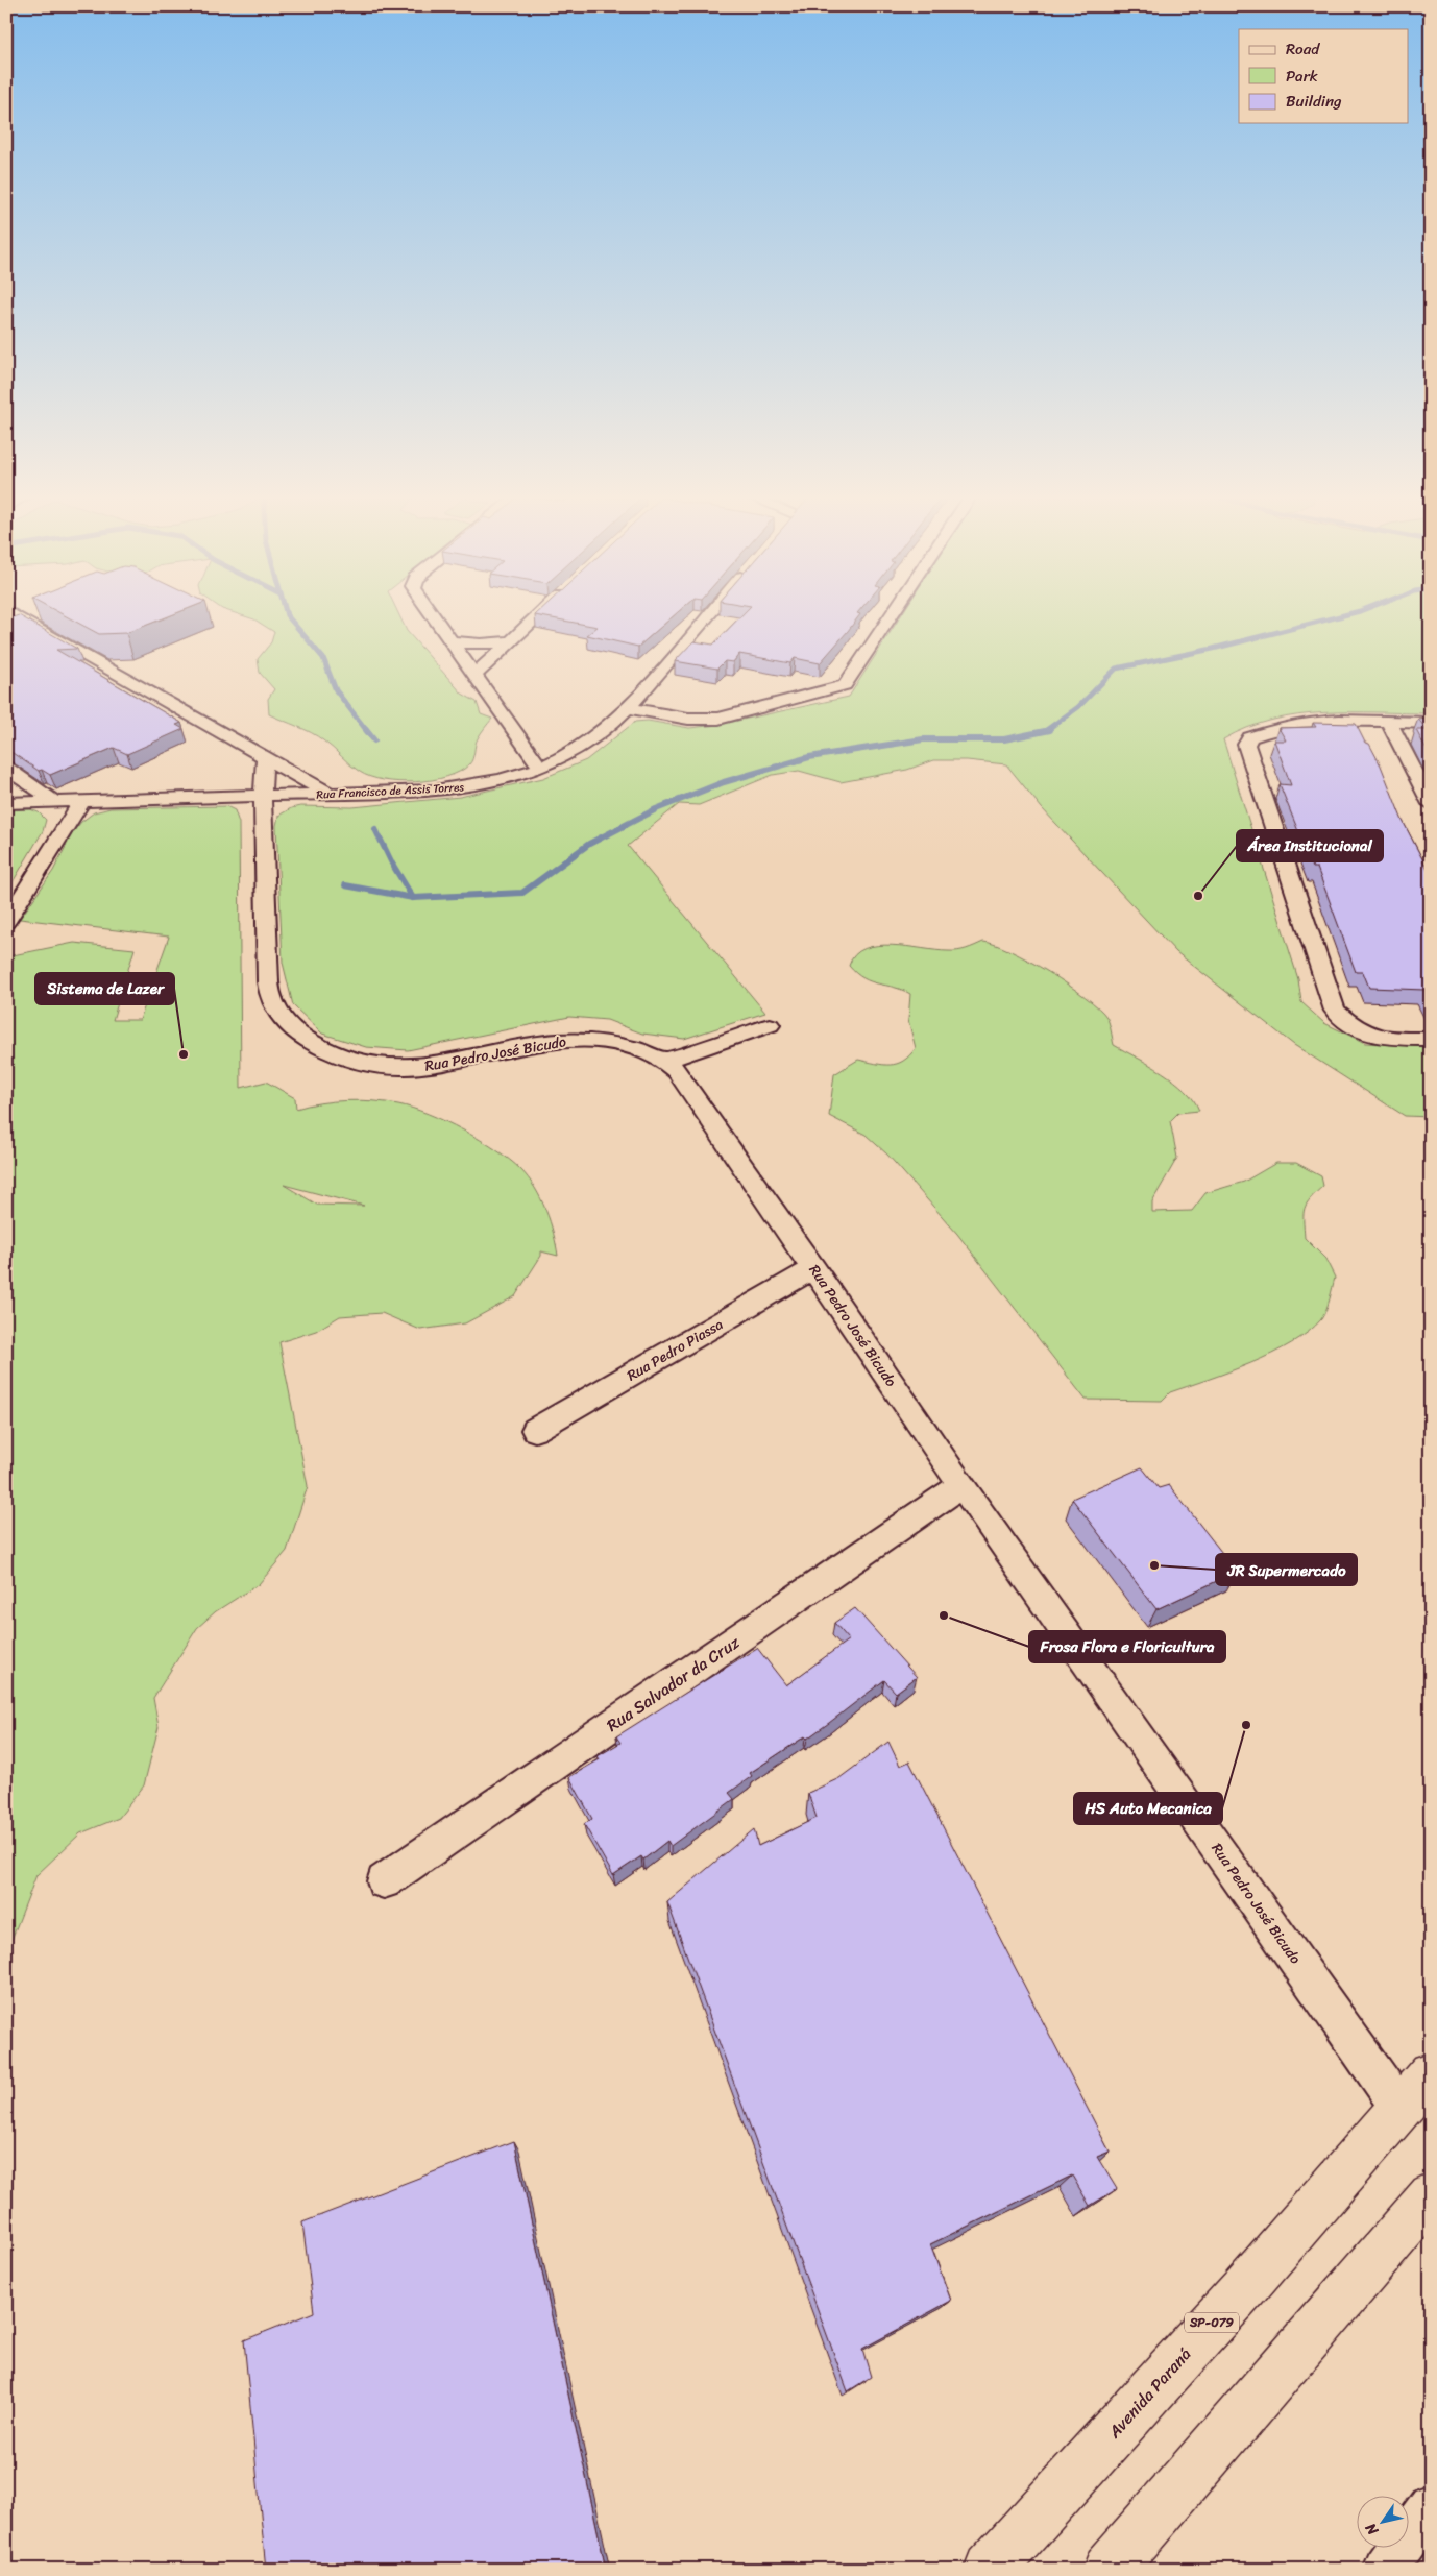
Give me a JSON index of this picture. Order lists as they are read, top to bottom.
{
  "streets": {
    "main road": ["SP-079", "Avenida Paraná"],
    "street": [
      "Rua Francisco de Assis Torres",
      "Rua Pedro José Bicudo",
      "Rua Pedro Piassa",
      "Rua Salvador da Cruz"
    ]
  },
  "crossings": [
    ["Rua Francisco de Assis Torres", "Rua Pedro José Bicudo"],
    ["Rua Pedro José Bicudo", "Rua Pedro Piassa"],
    ["Rua Pedro José Bicudo", "Rua Salvador da Cruz"],
    ["Rua Pedro José Bicudo", "Avenida Paraná"]
  ],
  "places": [
    "Área Institucional",
    "Sistema de Lazer",
    "JR Supermercado",
    "Frosa Flora e Floricultura",
    "HS Auto Mecanica"
  ],
  "legend": ["Road", "Park", "Building"],
  "north": "bottom left"
}
